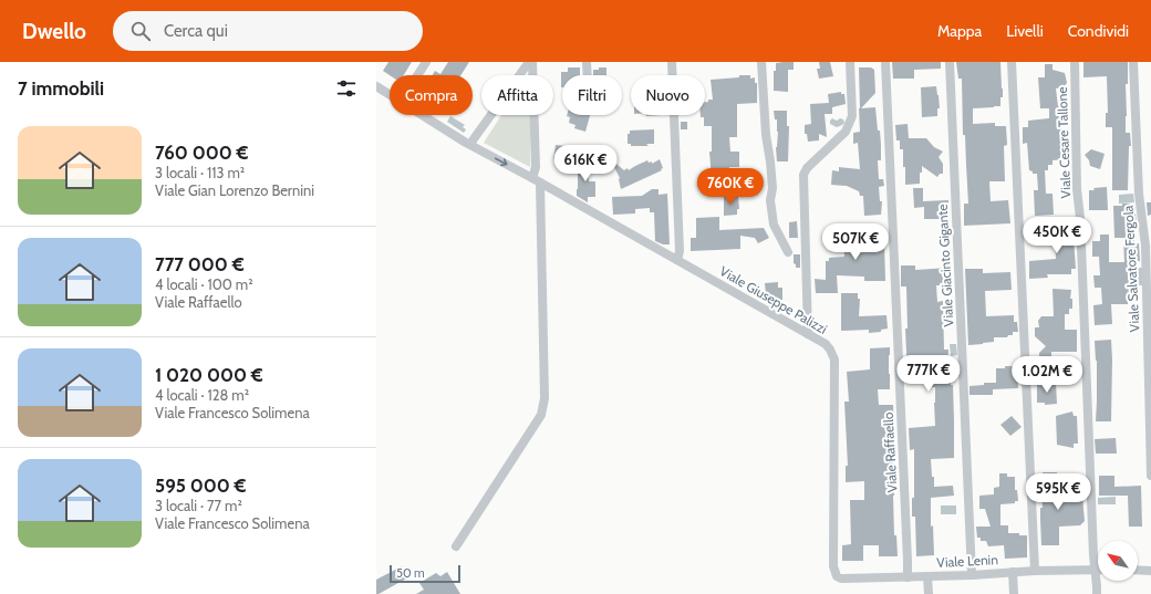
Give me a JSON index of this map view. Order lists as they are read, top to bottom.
{
  "streets": {
    "street": [
      "Viale Cesare Tallone",
      "Viale Giacinto Gigante",
      "Viale Salvatore Fergola",
      "Viale Giuseppe Palizzi",
      "Viale Raffaello",
      "Viale Lenin"
    ]
  },
  "crossings": [
    ["Viale Cesare Tallone", "Viale Lenin"],
    ["Viale Giacinto Gigante", "Viale Lenin"],
    ["Viale Giuseppe Palizzi", "Viale Lenin"],
    ["Viale Raffaello", "Viale Lenin"]
  ],
  "scale_bar": "50 m",
  "north": "top left",
  "page": {
    "header": "Dwello",
    "search": "Cerca qui",
    "nav": ["Mappa", "Livelli", "Condividi"],
    "heading": "7 immobili",
    "chip": [
      "Compra",
      "Affitta",
      "Filtri",
      "Nuovo"
    ],
    "list": [
      {
        "name": "760 000 €",
        "note": "3 locali · 113 m² · Viale Gian Lorenzo Bernini"
      },
      {
        "name": "777 000 €",
        "note": "4 locali · 100 m² · Viale Raffaello"
      },
      {
        "name": "1 020 000 €",
        "note": "4 locali · 128 m² · Viale Francesco Solimena"
      },
      {
        "name": "595 000 €",
        "note": "3 locali · 77 m² · Viale Francesco Solimena"
      }
    ],
    "price": [
      "616K €",
      "760K €",
      "450K €",
      "507K €",
      "777K €",
      "1.02M €",
      "595K €"
    ],
    "scale": "50 m"
  }
}
